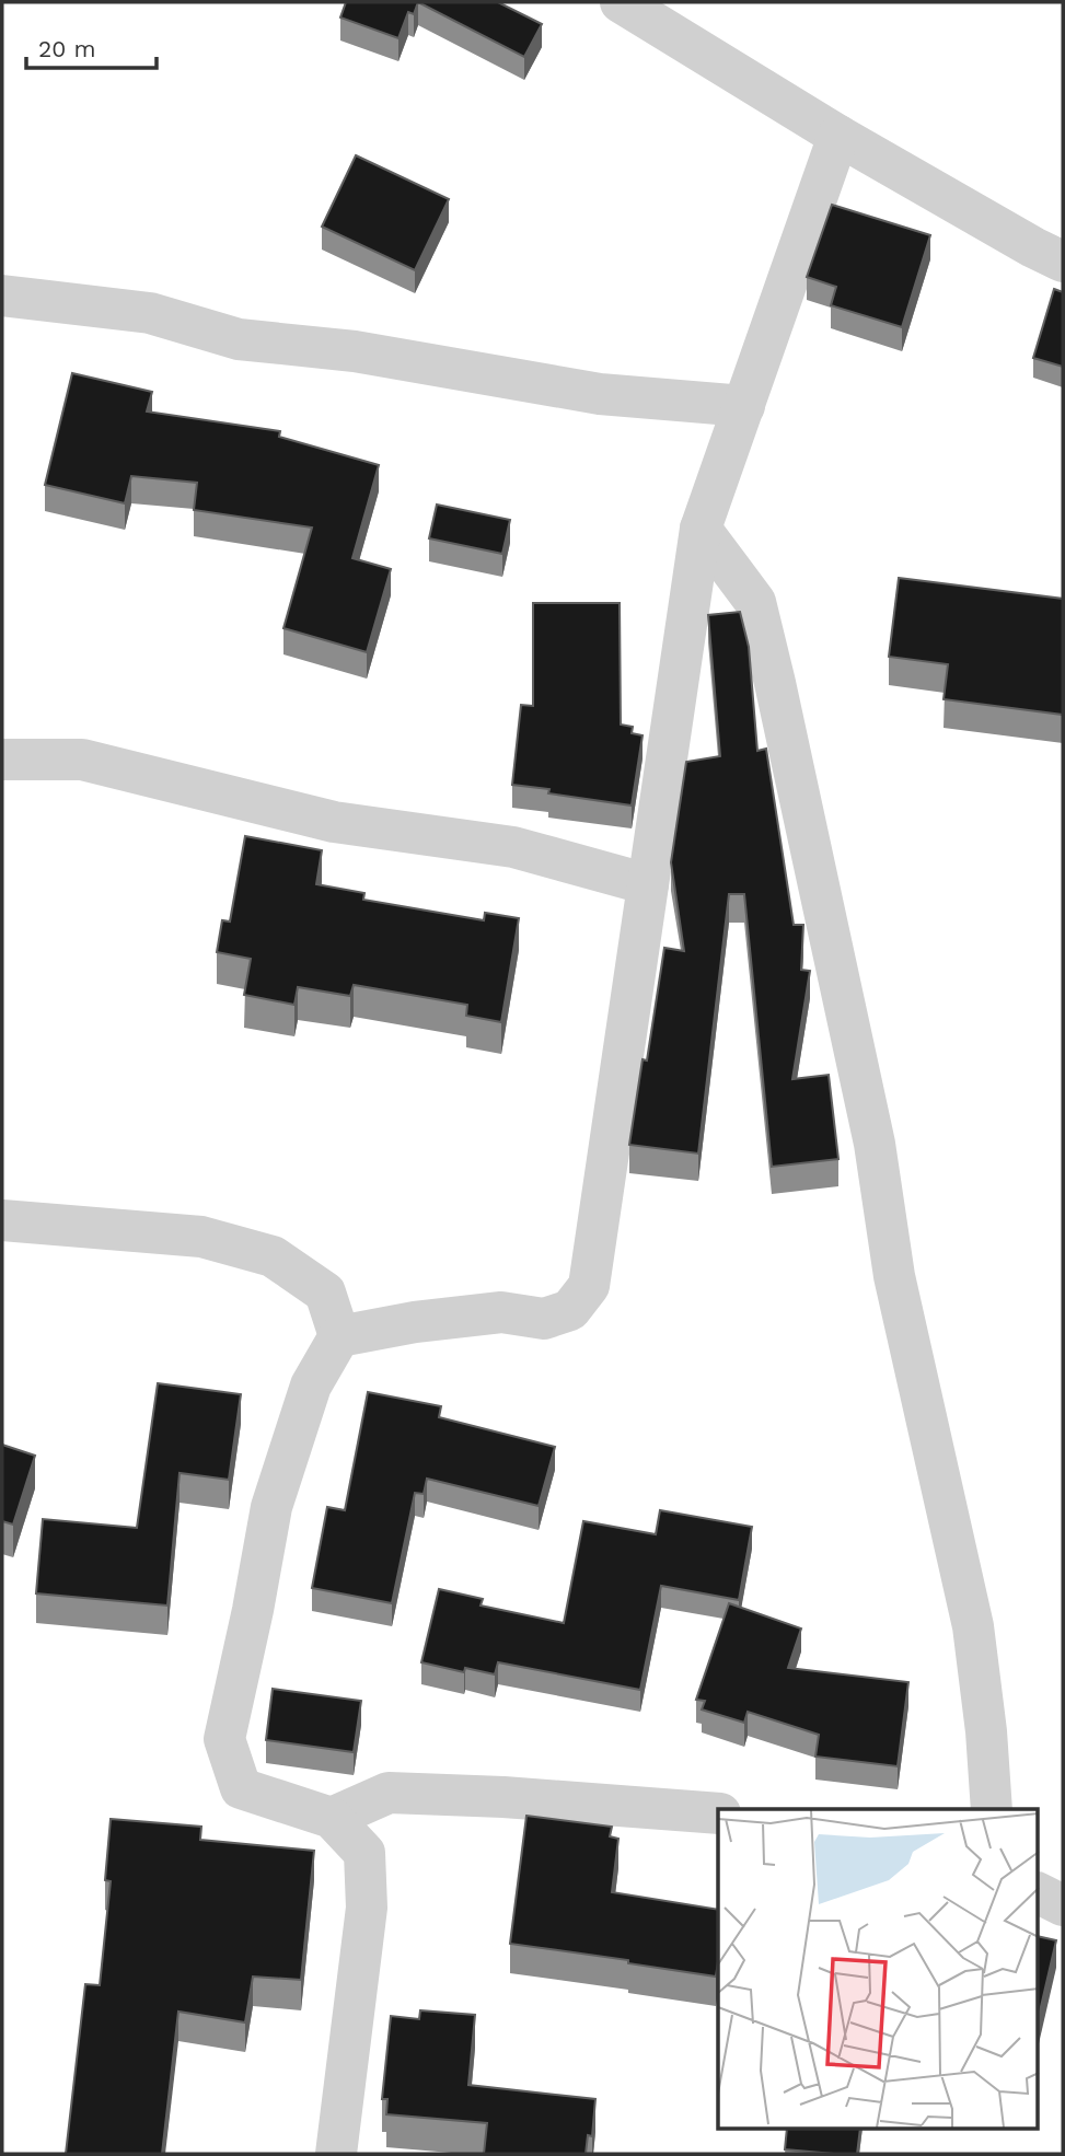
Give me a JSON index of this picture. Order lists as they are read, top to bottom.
{
  "scale_bar": "20 m"
}
